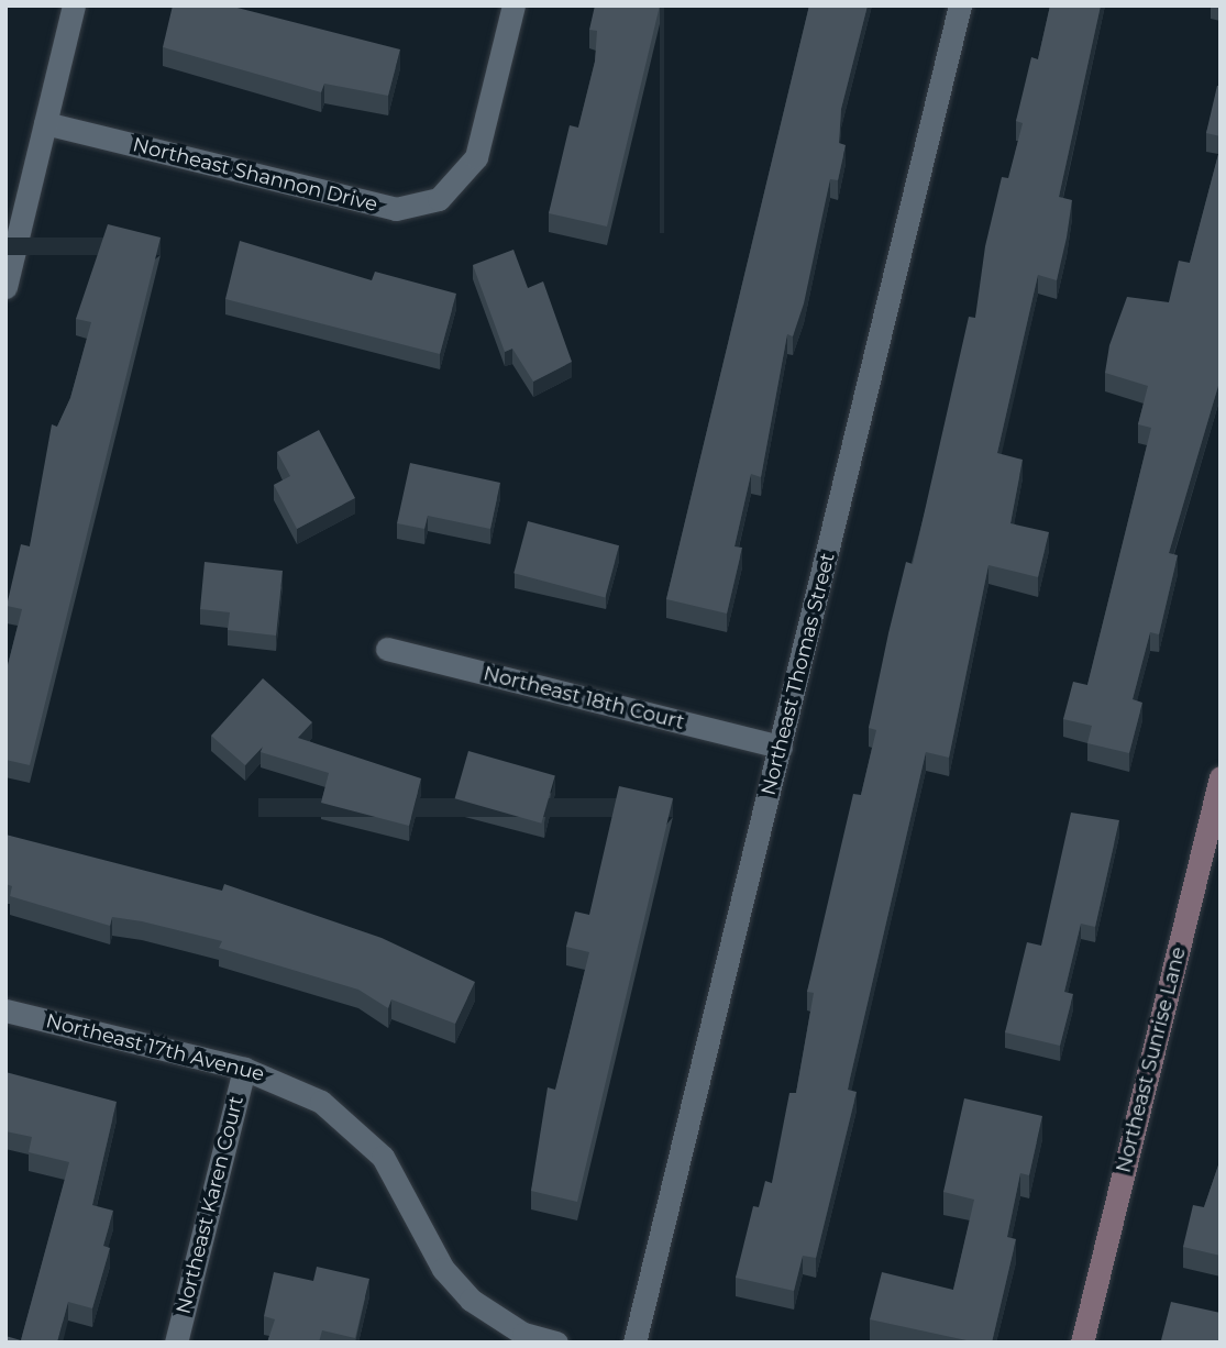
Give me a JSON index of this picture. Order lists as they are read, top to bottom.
{
  "streets": {
    "street": [
      "Northeast Shannon Drive",
      "Northeast Thomas Street",
      "Northeast 18th Court",
      "Northeast 17th Avenue",
      "Northeast Sunrise Lane",
      "Northeast Karen Court"
    ]
  },
  "crossings": [
    ["Northeast Thomas Street", "Northeast 18th Court"],
    ["Northeast 17th Avenue", "Northeast Karen Court"]
  ]
}
